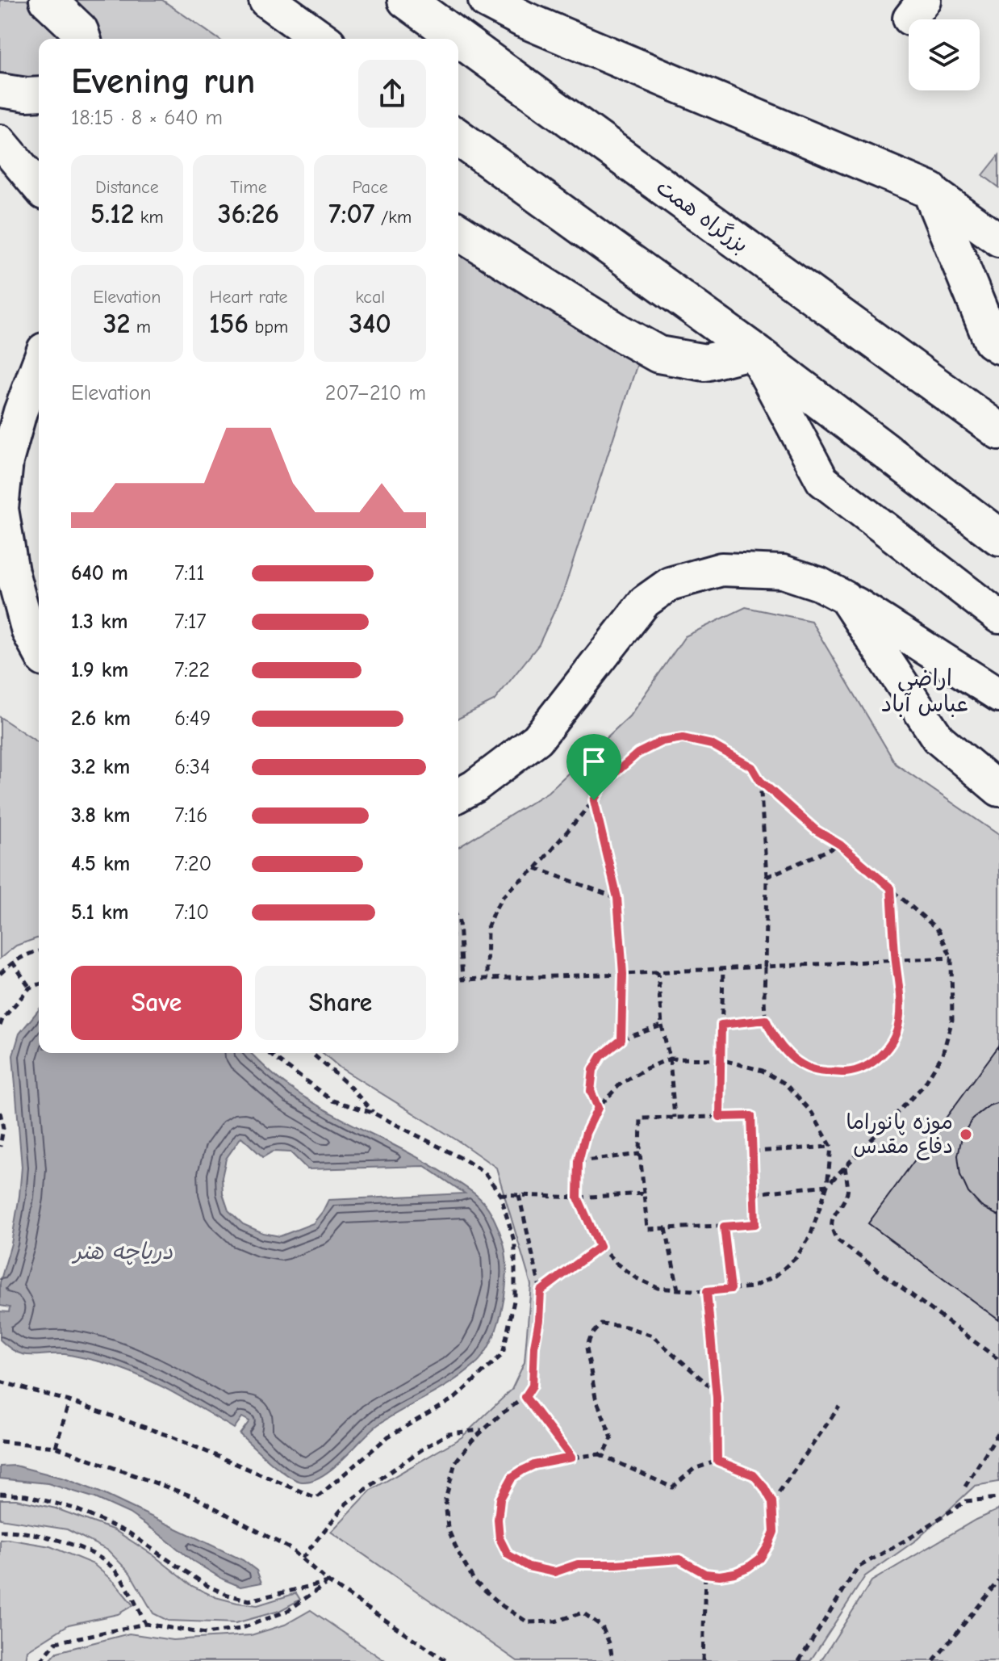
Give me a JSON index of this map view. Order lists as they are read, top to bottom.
{
  "streets": {
    "highway": ["بزرگراه همت"]
  },
  "districts": ["اراضی عباس آباد"],
  "water": ["دریاچه هنر"],
  "places": ["موزه پانوراما دفاع مقدس"],
  "page": {
    "heading": ["Evening run", "18:15 · 8 × 640 m"],
    "stats": [
      ["Distance", "5.12 km"],
      ["Time", "36:26"],
      ["Pace", "7:07 /km"],
      ["Elevation", "32 m"],
      ["Heart rate", "156 bpm"],
      ["kcal", "340"]
    ],
    "chart": ["Elevation", "207–210 m"],
    "list": [
      {
        "name": "640 m",
        "note": "7:11"
      },
      {
        "name": "1.3 km",
        "note": "7:17"
      },
      {
        "name": "1.9 km",
        "note": "7:22"
      },
      {
        "name": "2.6 km",
        "note": "6:49"
      },
      {
        "name": "3.2 km",
        "note": "6:34"
      },
      {
        "name": "3.8 km",
        "note": "7:16"
      },
      {
        "name": "4.5 km",
        "note": "7:20"
      },
      {
        "name": "5.1 km",
        "note": "7:10"
      }
    ],
    "buttons": ["Save", "Share"]
  }
}
